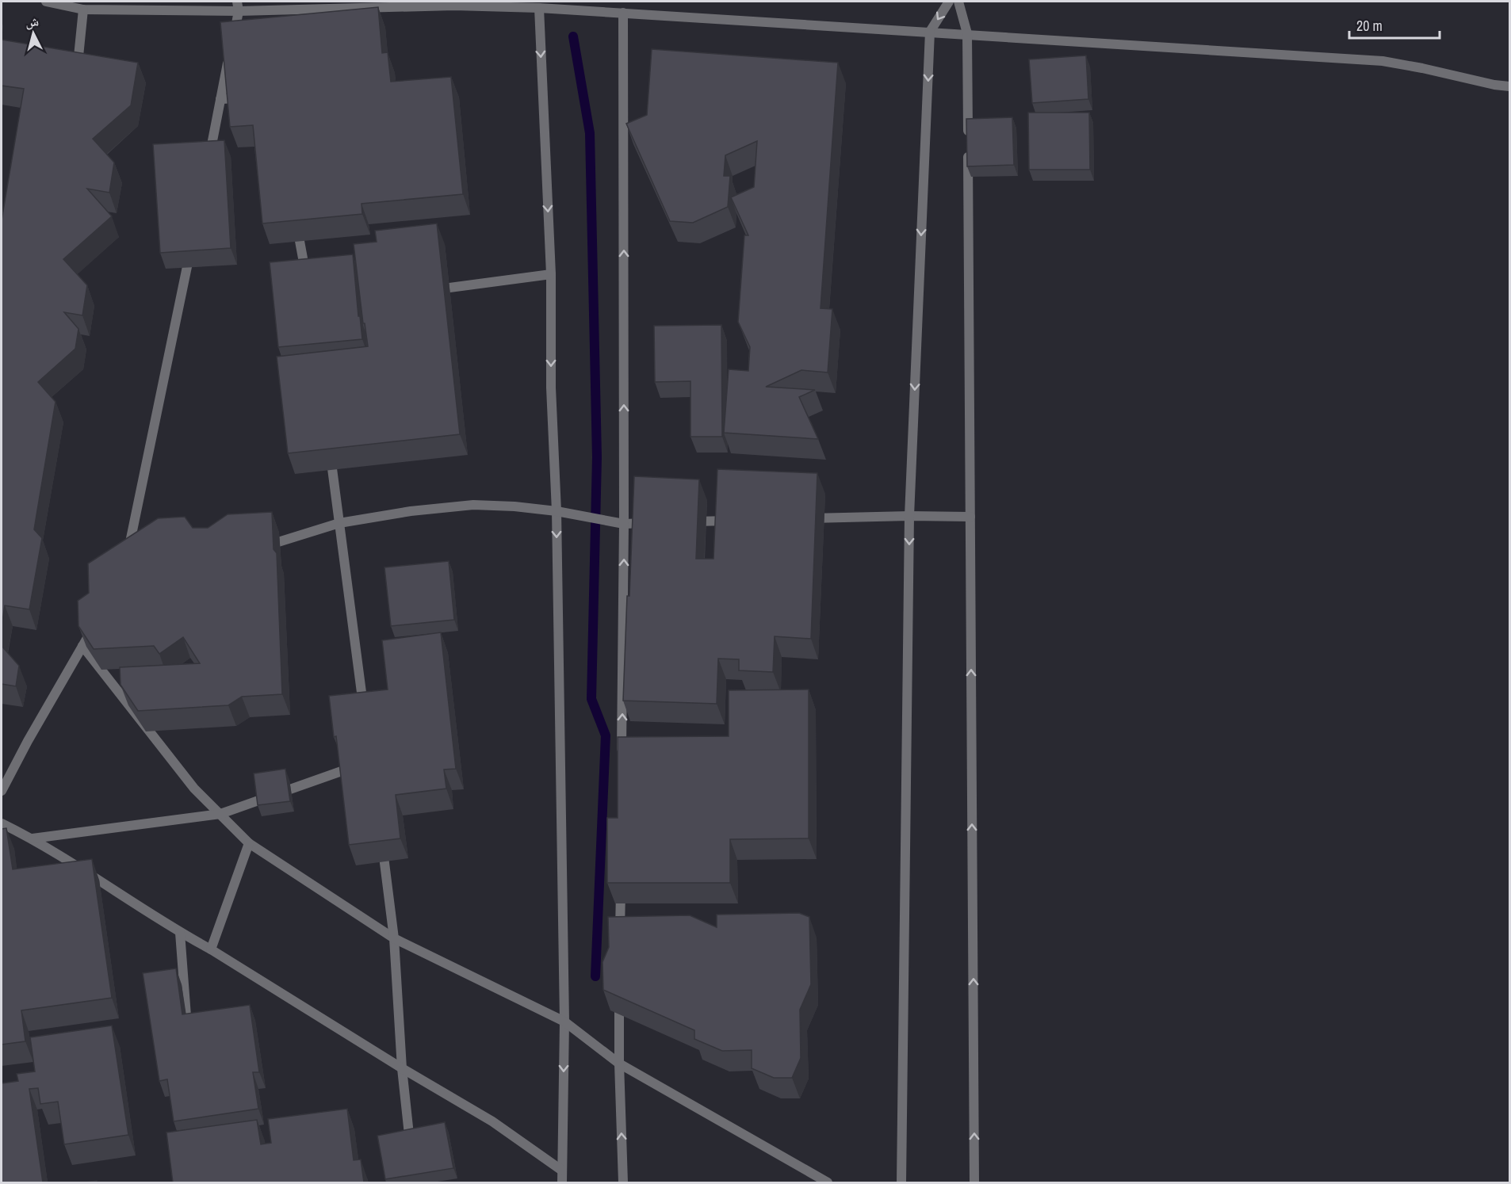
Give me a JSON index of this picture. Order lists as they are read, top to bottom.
{
  "scale_bar": "20 m",
  "north": "top"
}
